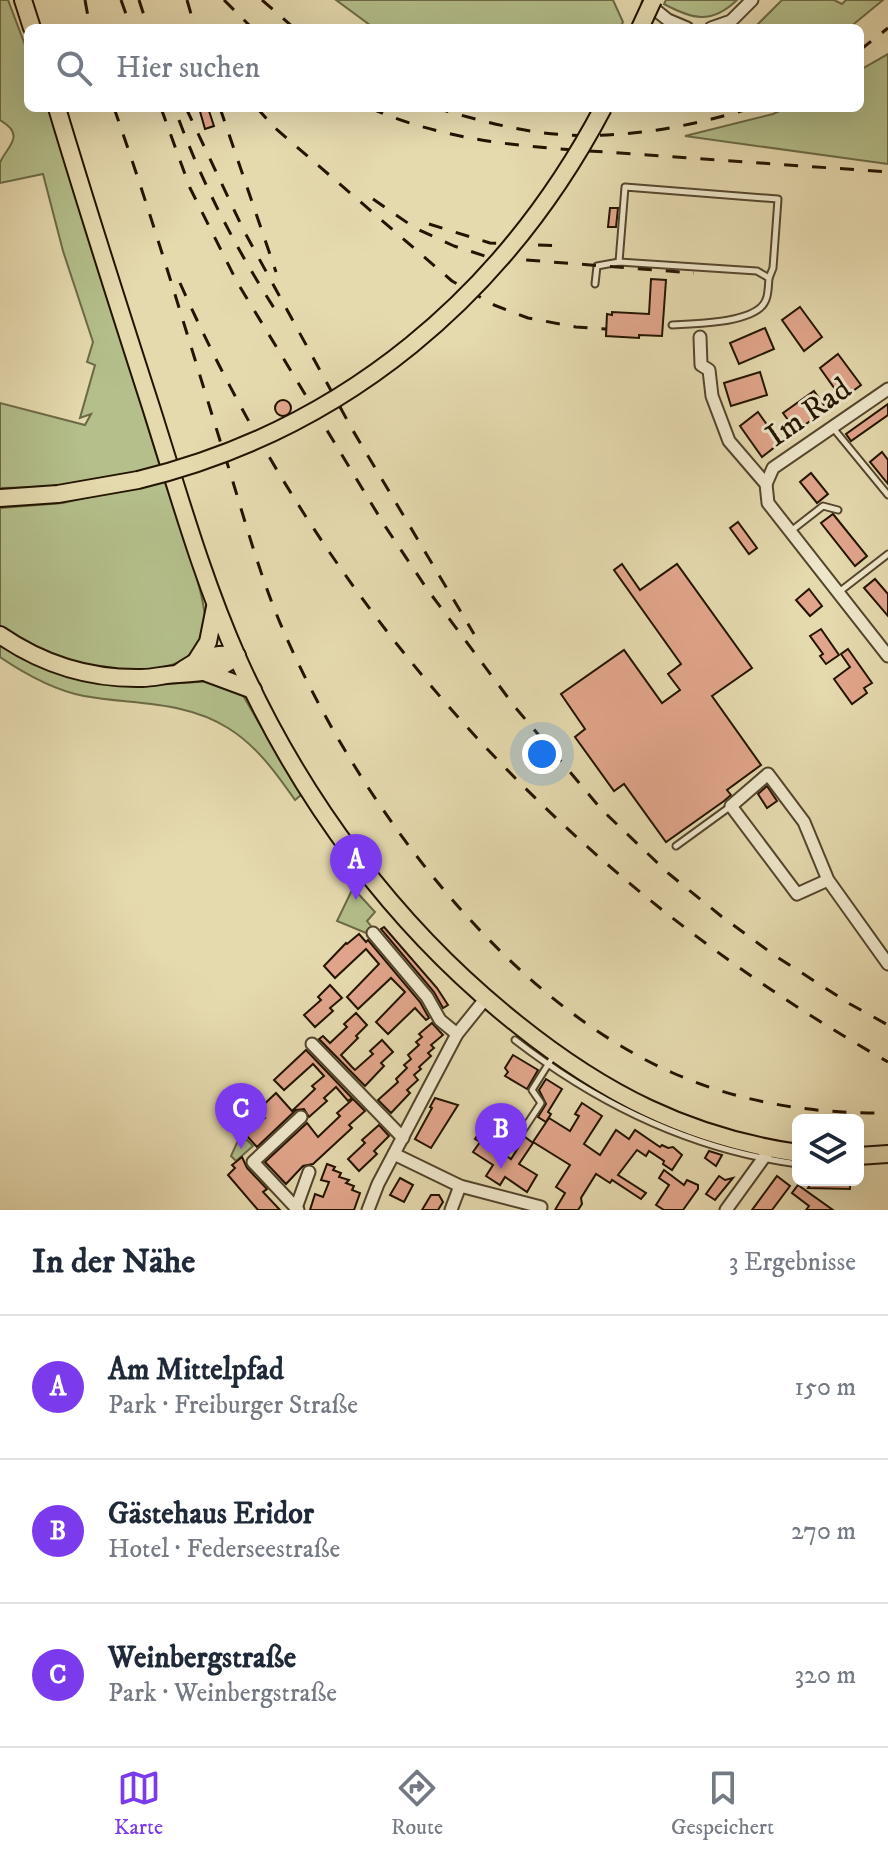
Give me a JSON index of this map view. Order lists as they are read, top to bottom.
{
  "streets": {
    "street": ["Im Rad"]
  },
  "page": {
    "search": "Hier suchen",
    "pins": ["A", "C", "B"],
    "heading": ["In der Nähe", "3 Ergebnisse"],
    "list": [
      {
        "mark": "A",
        "name": "Am Mittelpfad",
        "note": "Park · Freiburger Straße",
        "value": "150 m"
      },
      {
        "mark": "B",
        "name": "Gästehaus Eridor",
        "note": "Hotel · Federseestraße",
        "value": "270 m"
      },
      {
        "mark": "C",
        "name": "Weinbergstraße",
        "note": "Park · Weinbergstraße",
        "value": "320 m"
      }
    ],
    "nav": ["Karte", "Route", "Gespeichert"]
  }
}
